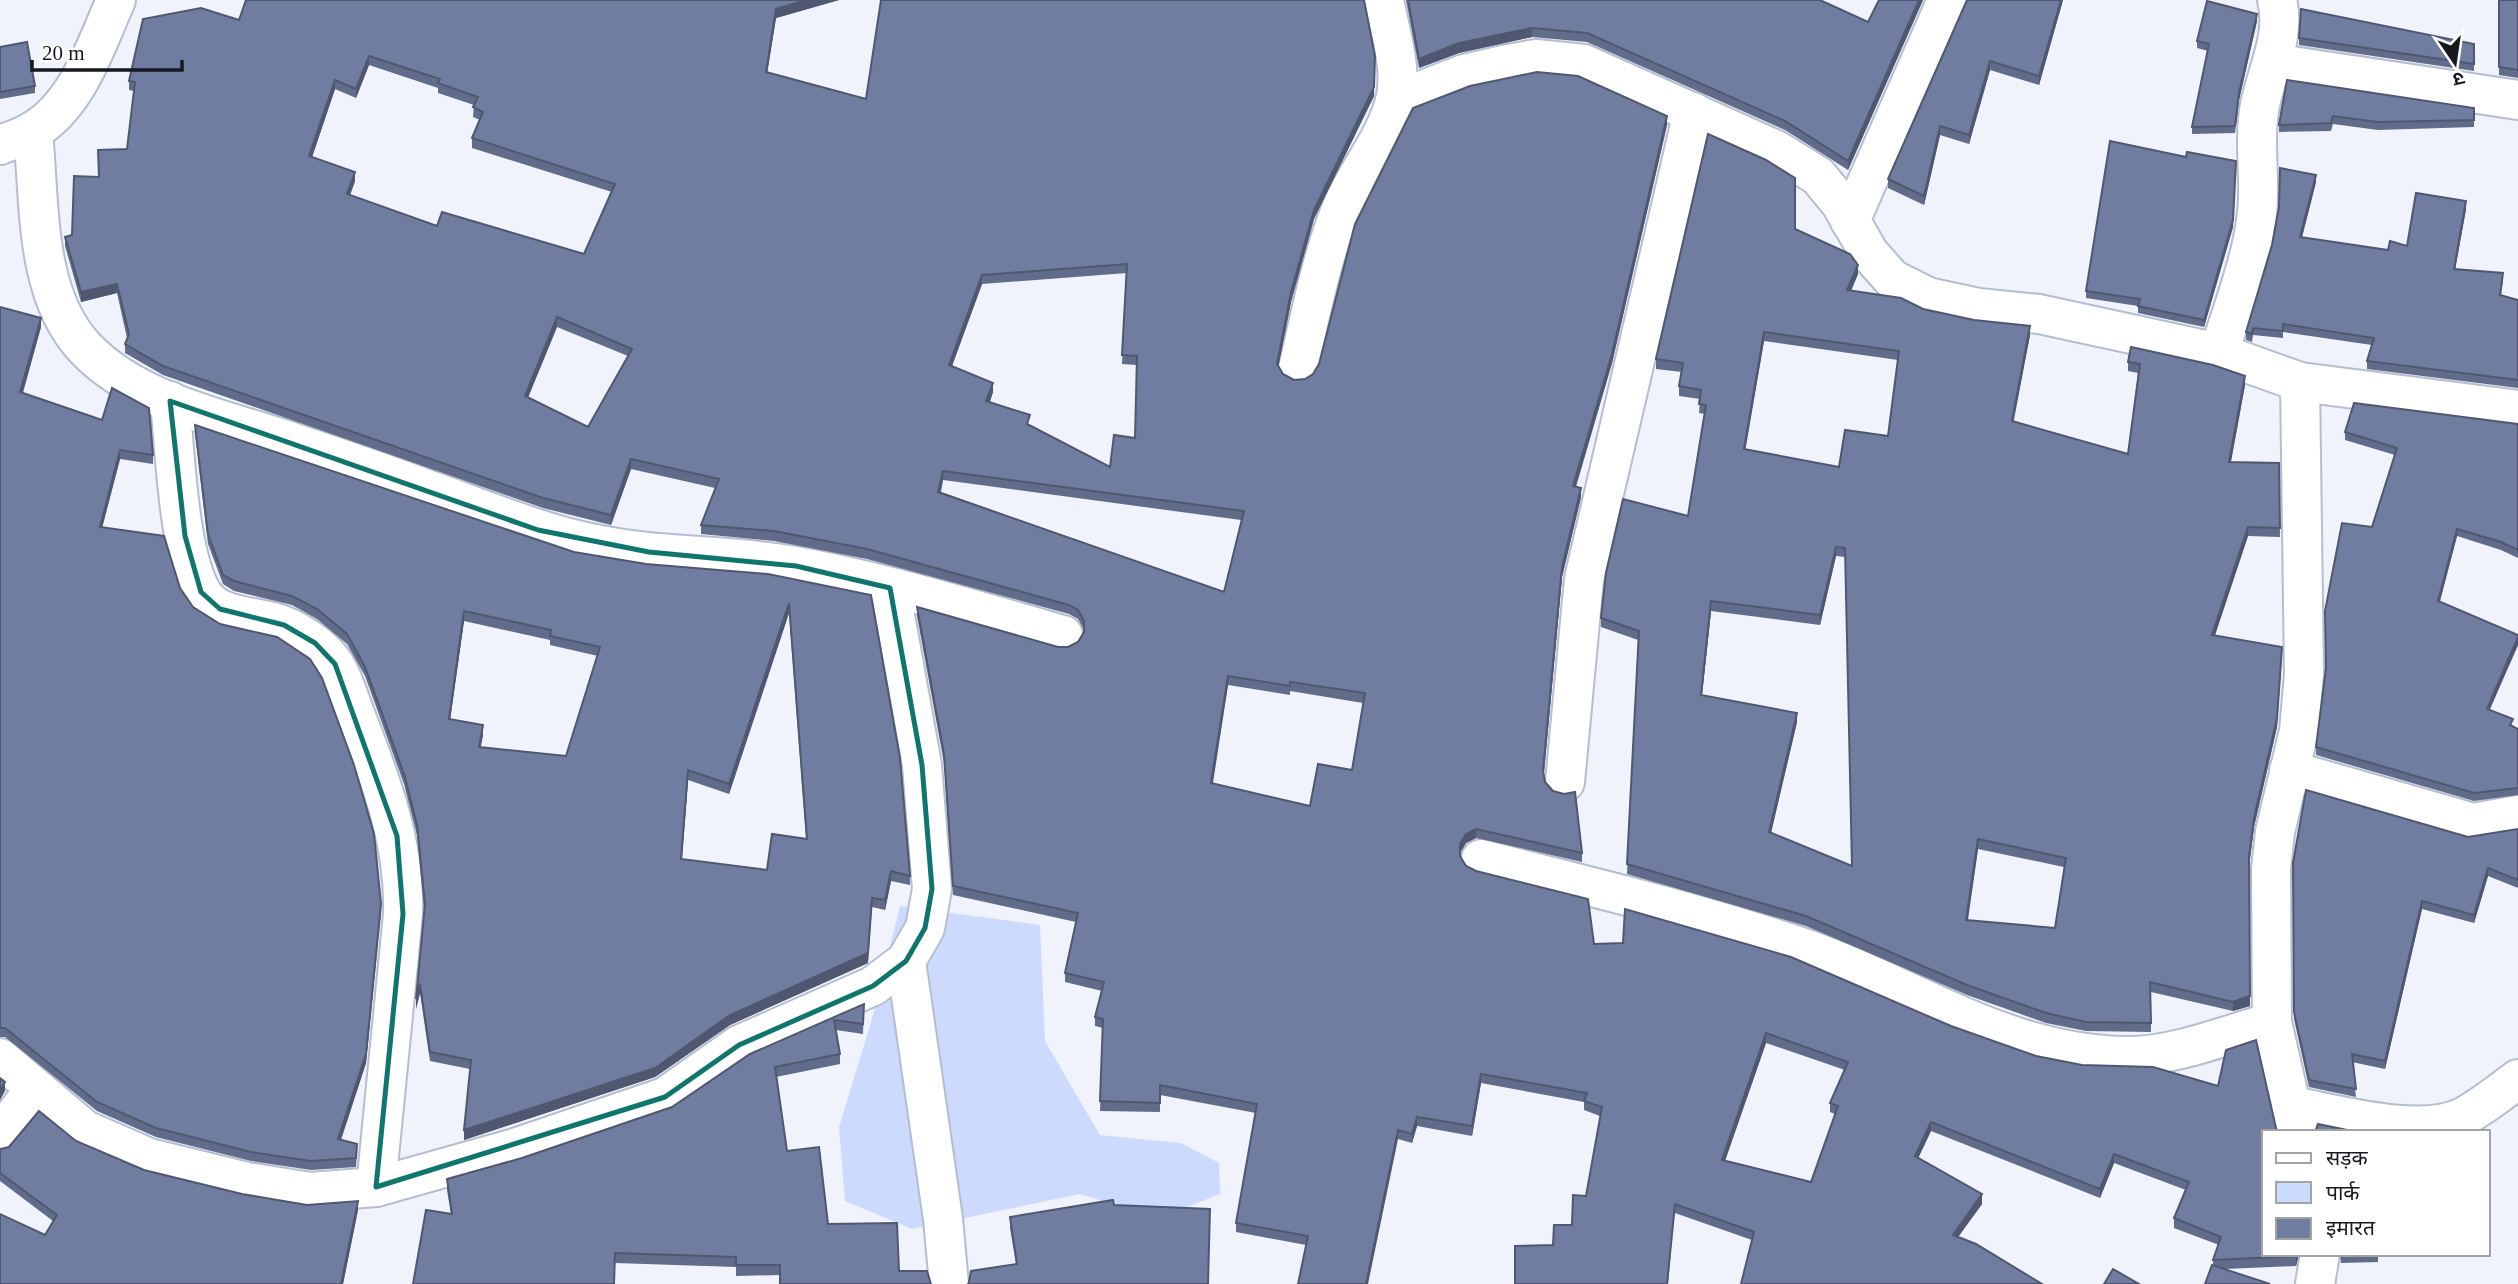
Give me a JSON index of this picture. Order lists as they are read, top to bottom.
{
  "legend": ["सड़क", "पार्क", "इमारत"],
  "scale_bar": "20 m",
  "north": "bottom"
}
